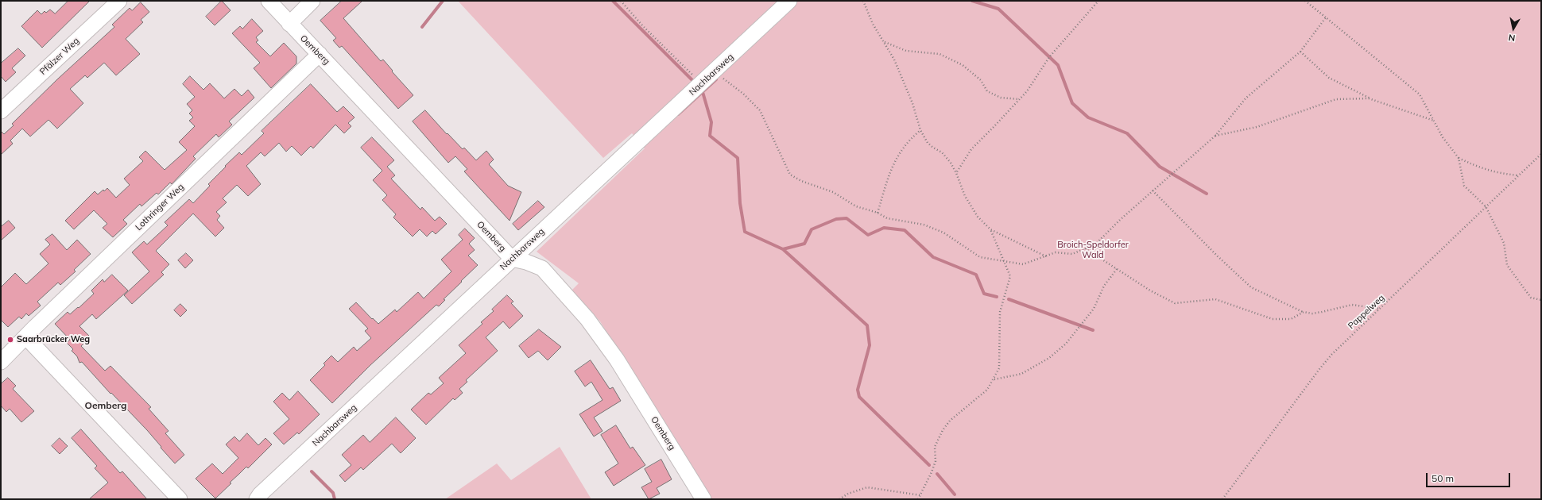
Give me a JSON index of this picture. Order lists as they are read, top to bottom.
{
  "streets": {
    "street": [
      "Oemberg",
      "Pfälzer Weg",
      "Nachbarsweg",
      "Lothringer Weg"
    ],
    "path": ["Pappelweg"]
  },
  "crossings": [
    ["Oemberg", "Nachbarsweg"],
    ["Oemberg", "Lothringer Weg"]
  ],
  "districts": ["Oemberg"],
  "parks": ["Broich-Speldorfer Wald"],
  "places": ["Saarbrücker Weg"],
  "scale_bar": "50 m",
  "north": "bottom"
}
